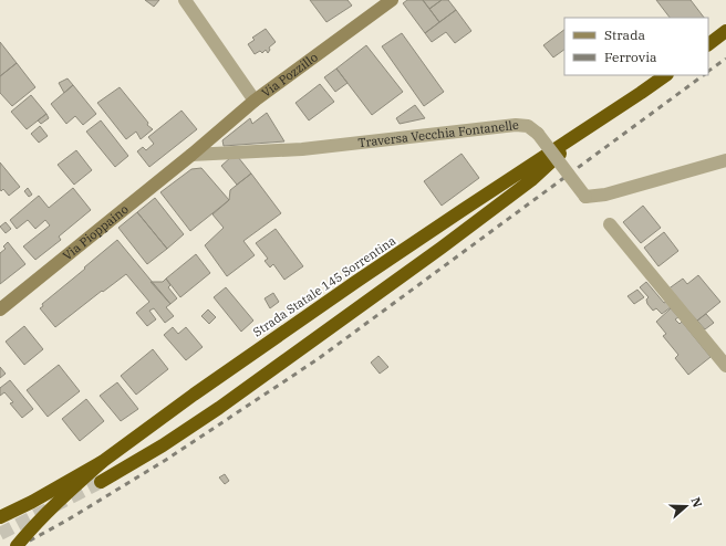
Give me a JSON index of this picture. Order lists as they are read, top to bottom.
{
  "streets": {
    "highway": ["Strada Statale 145 Sorrentina"],
    "main road": ["Via Pozzillo", "Via Pioppaino"],
    "street": ["Traversa Vecchia Fontanelle"]
  },
  "crossings": [
    ["Via Pozzillo", "Traversa Vecchia Fontanelle"],
    ["Via Pozzillo", "Via Pioppaino"],
    ["Traversa Vecchia Fontanelle", "Via Pioppaino"]
  ],
  "legend": ["Strada", "Ferrovia"],
  "north": "right"
}
